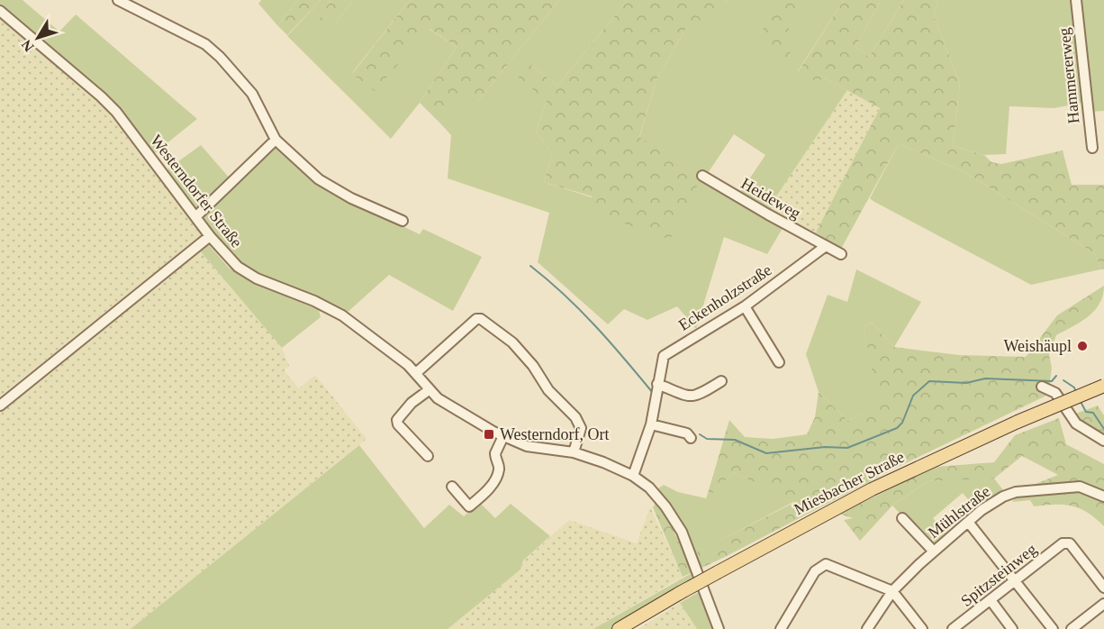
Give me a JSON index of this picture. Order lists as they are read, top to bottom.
{
  "streets": {
    "main road": ["Miesbacher Straße"],
    "street": [
      "Hammererweg",
      "Westerndorfer Straße",
      "Heideweg",
      "Eckenholzstraße",
      "Mühlstraße",
      "Spitzsteinweg"
    ]
  },
  "crossings": [
    ["Westerndorfer Straße", "Eckenholzstraße"],
    ["Heideweg", "Eckenholzstraße"]
  ],
  "places": {
    "other": ["Weishäupl"],
    "transit": ["Westerndorf, Ort"]
  },
  "north": "bottom left"
}
